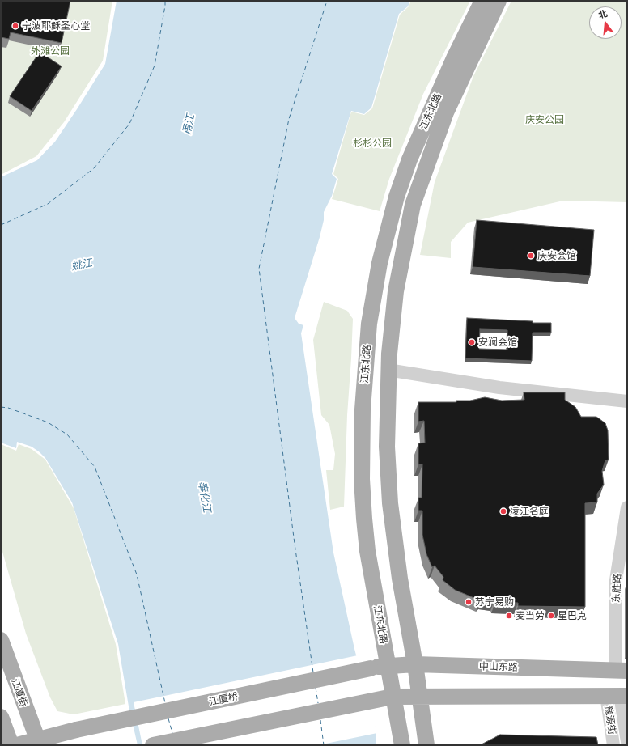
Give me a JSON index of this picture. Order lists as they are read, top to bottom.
{
  "streets": {
    "main road": [
      "江东北路",
      "中山东路",
      "江厦街",
      "江厦桥"
    ],
    "street": ["东胜路", "豫源街"]
  },
  "crossings": [
    ["江东北路", "中山东路"],
    ["东胜路", "中山东路"],
    ["中山东路", "江厦桥"],
    ["江厦街", "江厦桥"]
  ],
  "water": ["甬江", "姚江", "奉化江"],
  "parks": ["外滩公园", "庆安公园", "杉杉公园"],
  "places": [
    "宁波耶稣圣心堂",
    "庆安会馆",
    "安澜会馆",
    "凌江名庭",
    "苏宁易购",
    "麦当劳",
    "星巴克"
  ],
  "north": "top"
}
